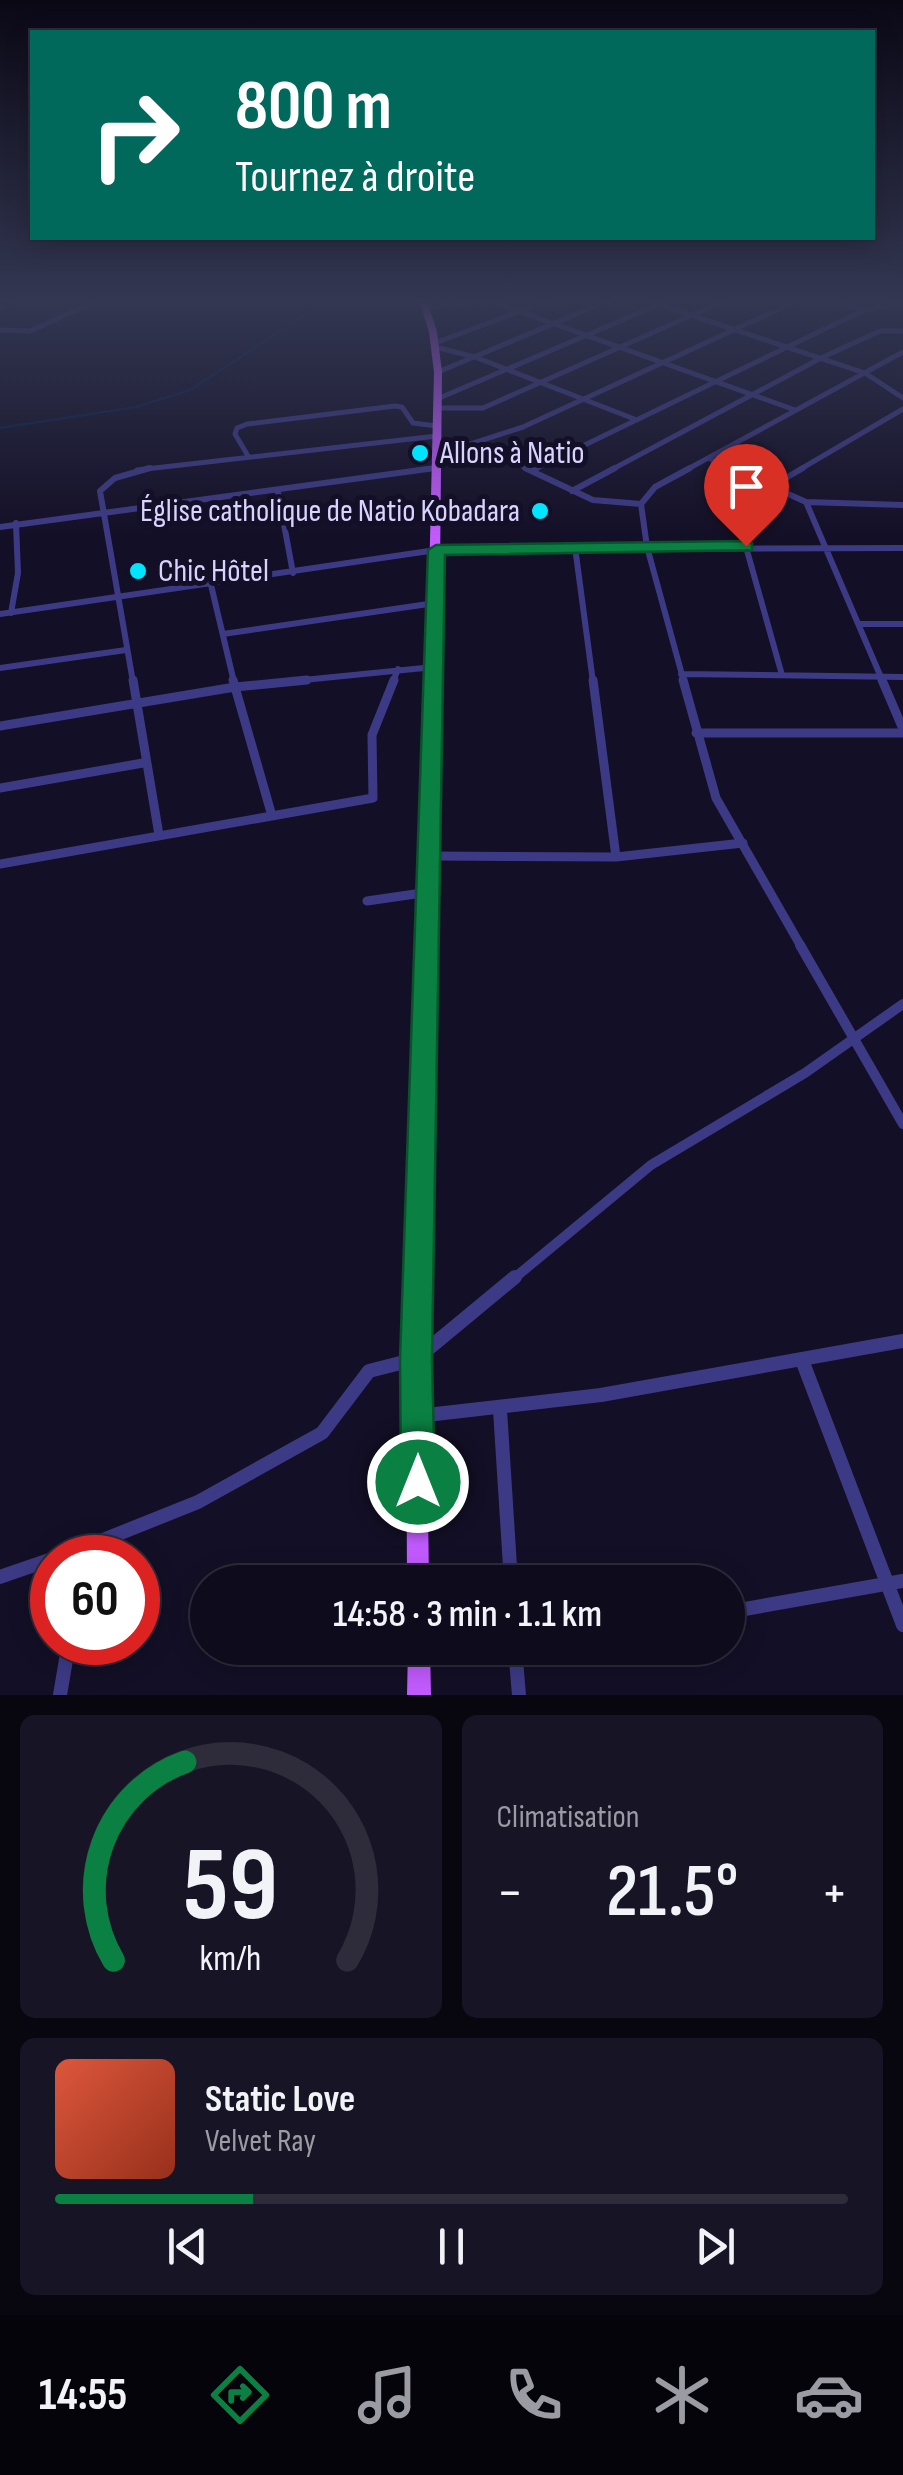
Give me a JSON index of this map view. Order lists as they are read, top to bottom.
{
  "places": ["Allons à Natio", "Église catholique de Natio Kobadara", "Chic Hôtel"],
  "page": {
    "turn": ["800 m", "Tournez à droite"],
    "limit": "60",
    "trip": "14:58 · 3 min · 1.1 km",
    "tile": "Climatisation",
    "heat": ["−", "21.5°", "+"],
    "song": ["Static Love", "Velvet Ray"],
    "tabs": "14:55",
    "gauge": ["59", "km/h"]
  }
}
